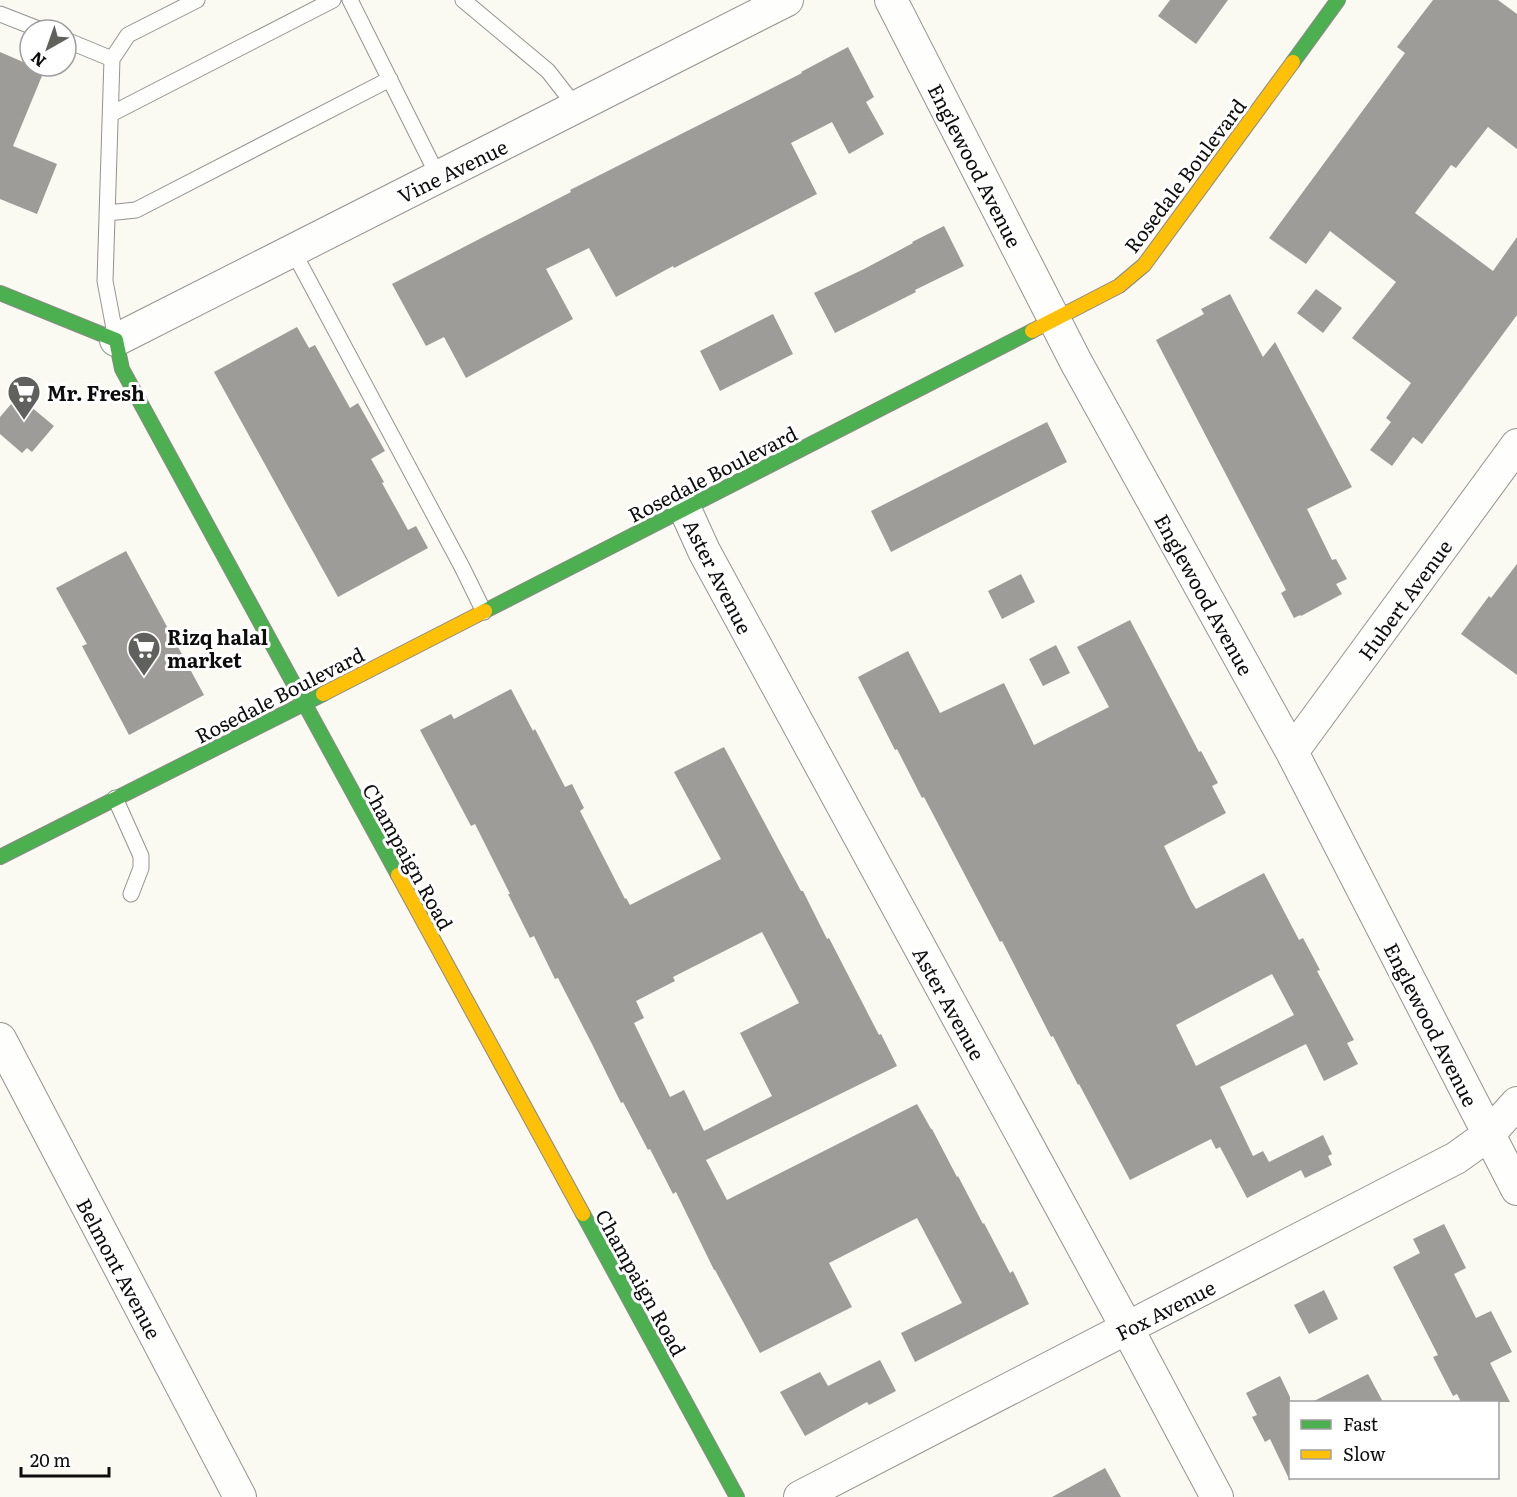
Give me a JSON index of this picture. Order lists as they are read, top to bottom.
{
  "streets": {
    "street": [
      "Englewood Avenue",
      "Vine Avenue",
      "Rosedale Boulevard",
      "Aster Avenue",
      "Hubert Avenue",
      "Champaign Road",
      "Belmont Avenue",
      "Fox Avenue"
    ]
  },
  "crossings": [
    ["Englewood Avenue", "Rosedale Boulevard"],
    ["Englewood Avenue", "Hubert Avenue"],
    ["Englewood Avenue", "Fox Avenue"],
    ["Vine Avenue", "Champaign Road"],
    ["Rosedale Boulevard", "Aster Avenue"],
    ["Rosedale Boulevard", "Champaign Road"],
    ["Aster Avenue", "Fox Avenue"]
  ],
  "places": {
    "supermarket": ["Mr. Fresh", "Rizq halal market"]
  },
  "legend": ["Fast", "Slow"],
  "scale_bar": "20 m",
  "north": "bottom left"
}
